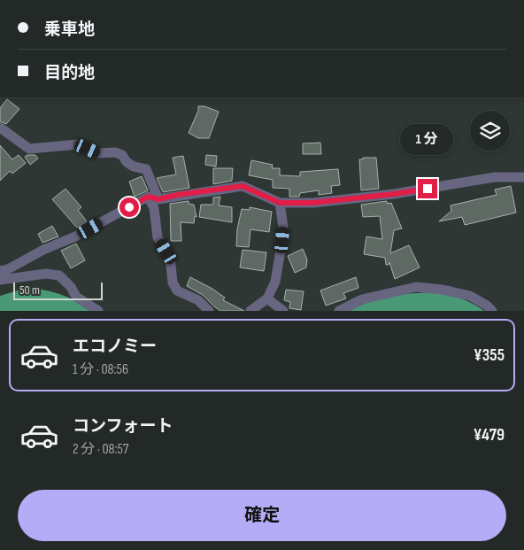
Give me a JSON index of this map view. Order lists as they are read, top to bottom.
{
  "scale_bar": "50 m",
  "page": {
    "banner": ["乗車地", "目的地"],
    "bubble": "1 分",
    "scale": "50 m",
    "list": [
      {
        "name": "エコノミー",
        "note": "1 分 · 08:56",
        "value": "¥355"
      },
      {
        "name": "コンフォート",
        "note": "2 分 · 08:57",
        "value": "¥479"
      }
    ],
    "buttons": "確定"
  }
}
